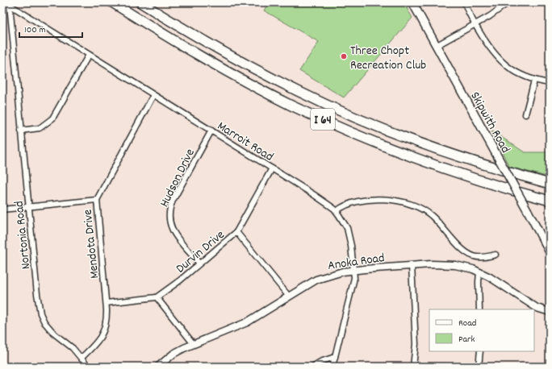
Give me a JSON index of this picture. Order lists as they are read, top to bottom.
{
  "streets": {
    "highway": ["I 64"],
    "main road": ["Skipwith Road"],
    "street": [
      "Marroit Road",
      "Hudson Drive",
      "Nortonia Road",
      "Mendota Drive",
      "Durvin Drive",
      "Anoka Road"
    ]
  },
  "crossings": [
    ["Marroit Road", "Hudson Drive"],
    ["Marroit Road", "Nortonia Road"],
    ["Marroit Road", "Mendota Drive"],
    ["Marroit Road", "Durvin Drive"],
    ["Marroit Road", "Anoka Road"],
    ["Hudson Drive", "Durvin Drive"],
    ["Nortonia Road", "Mendota Drive"]
  ],
  "places": ["Three Chopt Recreation Club"],
  "legend": ["Road", "Park"],
  "scale_bar": "100 m"
}
